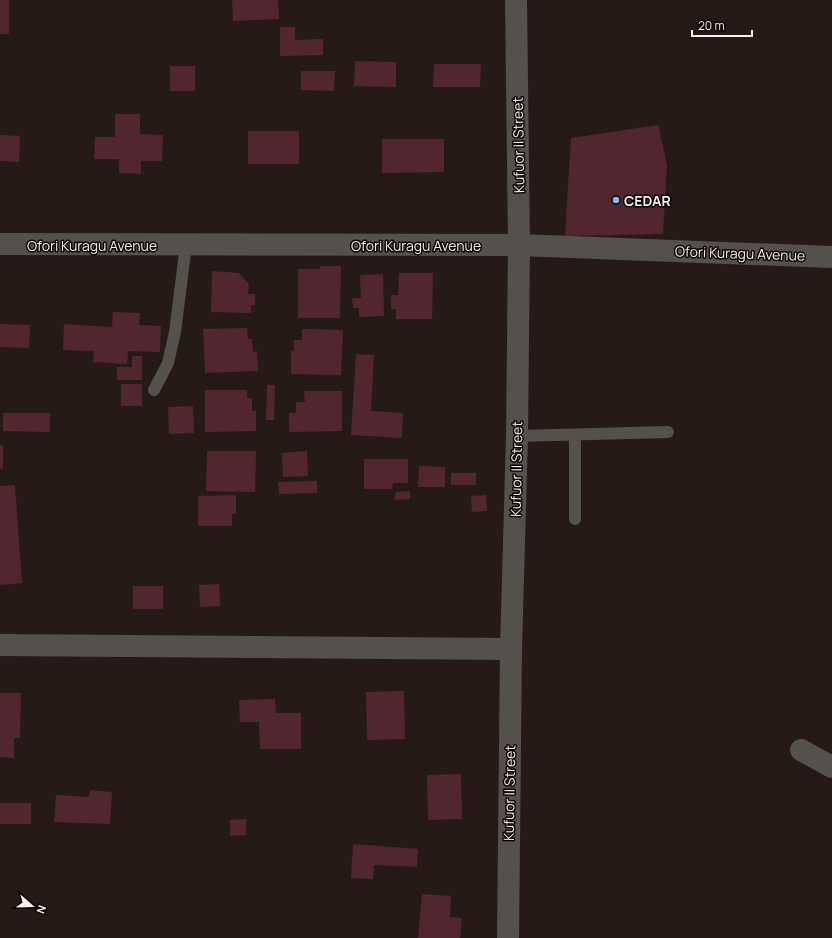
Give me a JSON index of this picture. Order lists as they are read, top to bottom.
{
  "streets": {
    "street": ["Kufuor II Street", "Ofori Kuragu Avenue"]
  },
  "crossings": [
    ["Kufuor II Street", "Ofori Kuragu Avenue"]
  ],
  "places": ["CEDAR"],
  "scale_bar": "20 m",
  "north": "right"
}
